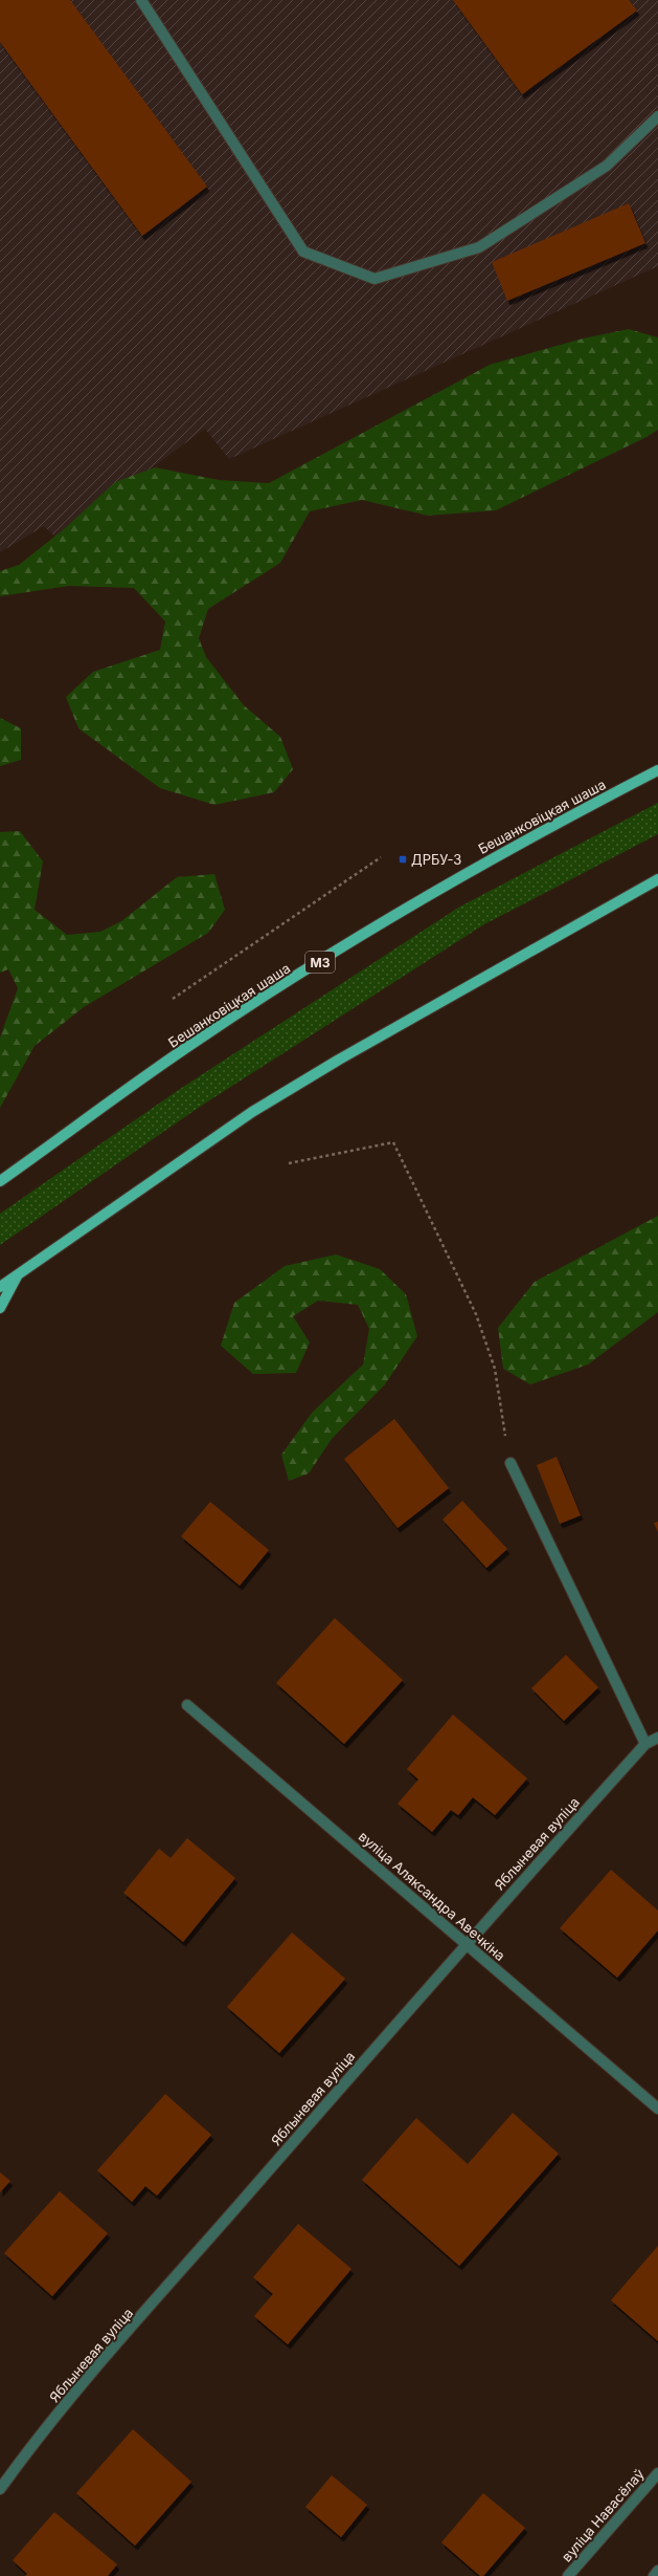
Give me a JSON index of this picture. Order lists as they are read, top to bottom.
{
  "streets": {
    "main road": ["Бешанковіцкая шаша", "М3"],
    "street": ["Яблыневая вуліца", "вуліца Аляксандра Авечкіна", "вуліца Навасёлаў"]
  },
  "crossings": [
    ["Яблыневая вуліца", "вуліца Аляксандра Авечкіна"]
  ],
  "places": {
    "transit": ["ДРБУ-3"]
  }
}
